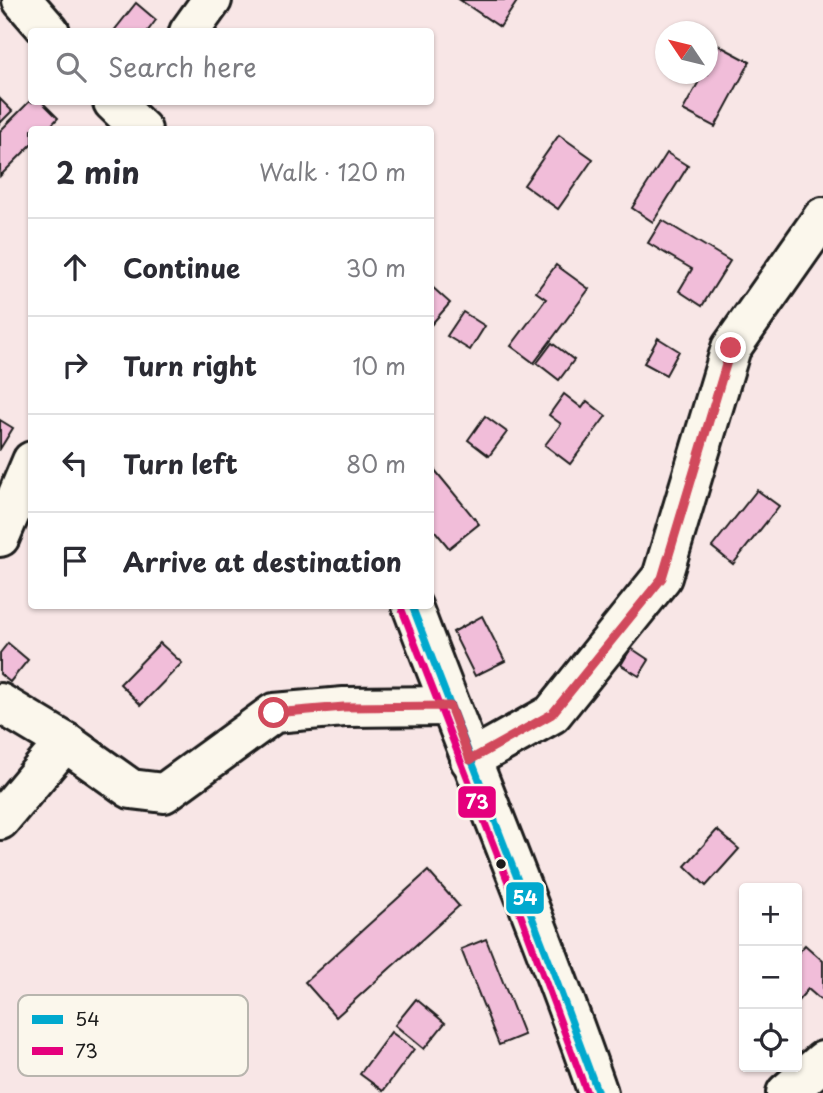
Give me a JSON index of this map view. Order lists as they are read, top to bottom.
{
  "lines": ["transit line 54", "transit line 73"],
  "legend": ["54", "73"],
  "north": "top left",
  "page": {
    "search": "Search here",
    "heading": ["2 min", "Walk · 120 m"],
    "list": [
      ["Continue", "30 m"],
      ["Turn right", "10 m"],
      ["Turn left", "80 m"],
      "Arrive at destination"
    ],
    "map_buttons": ["+", "−"]
  }
}
